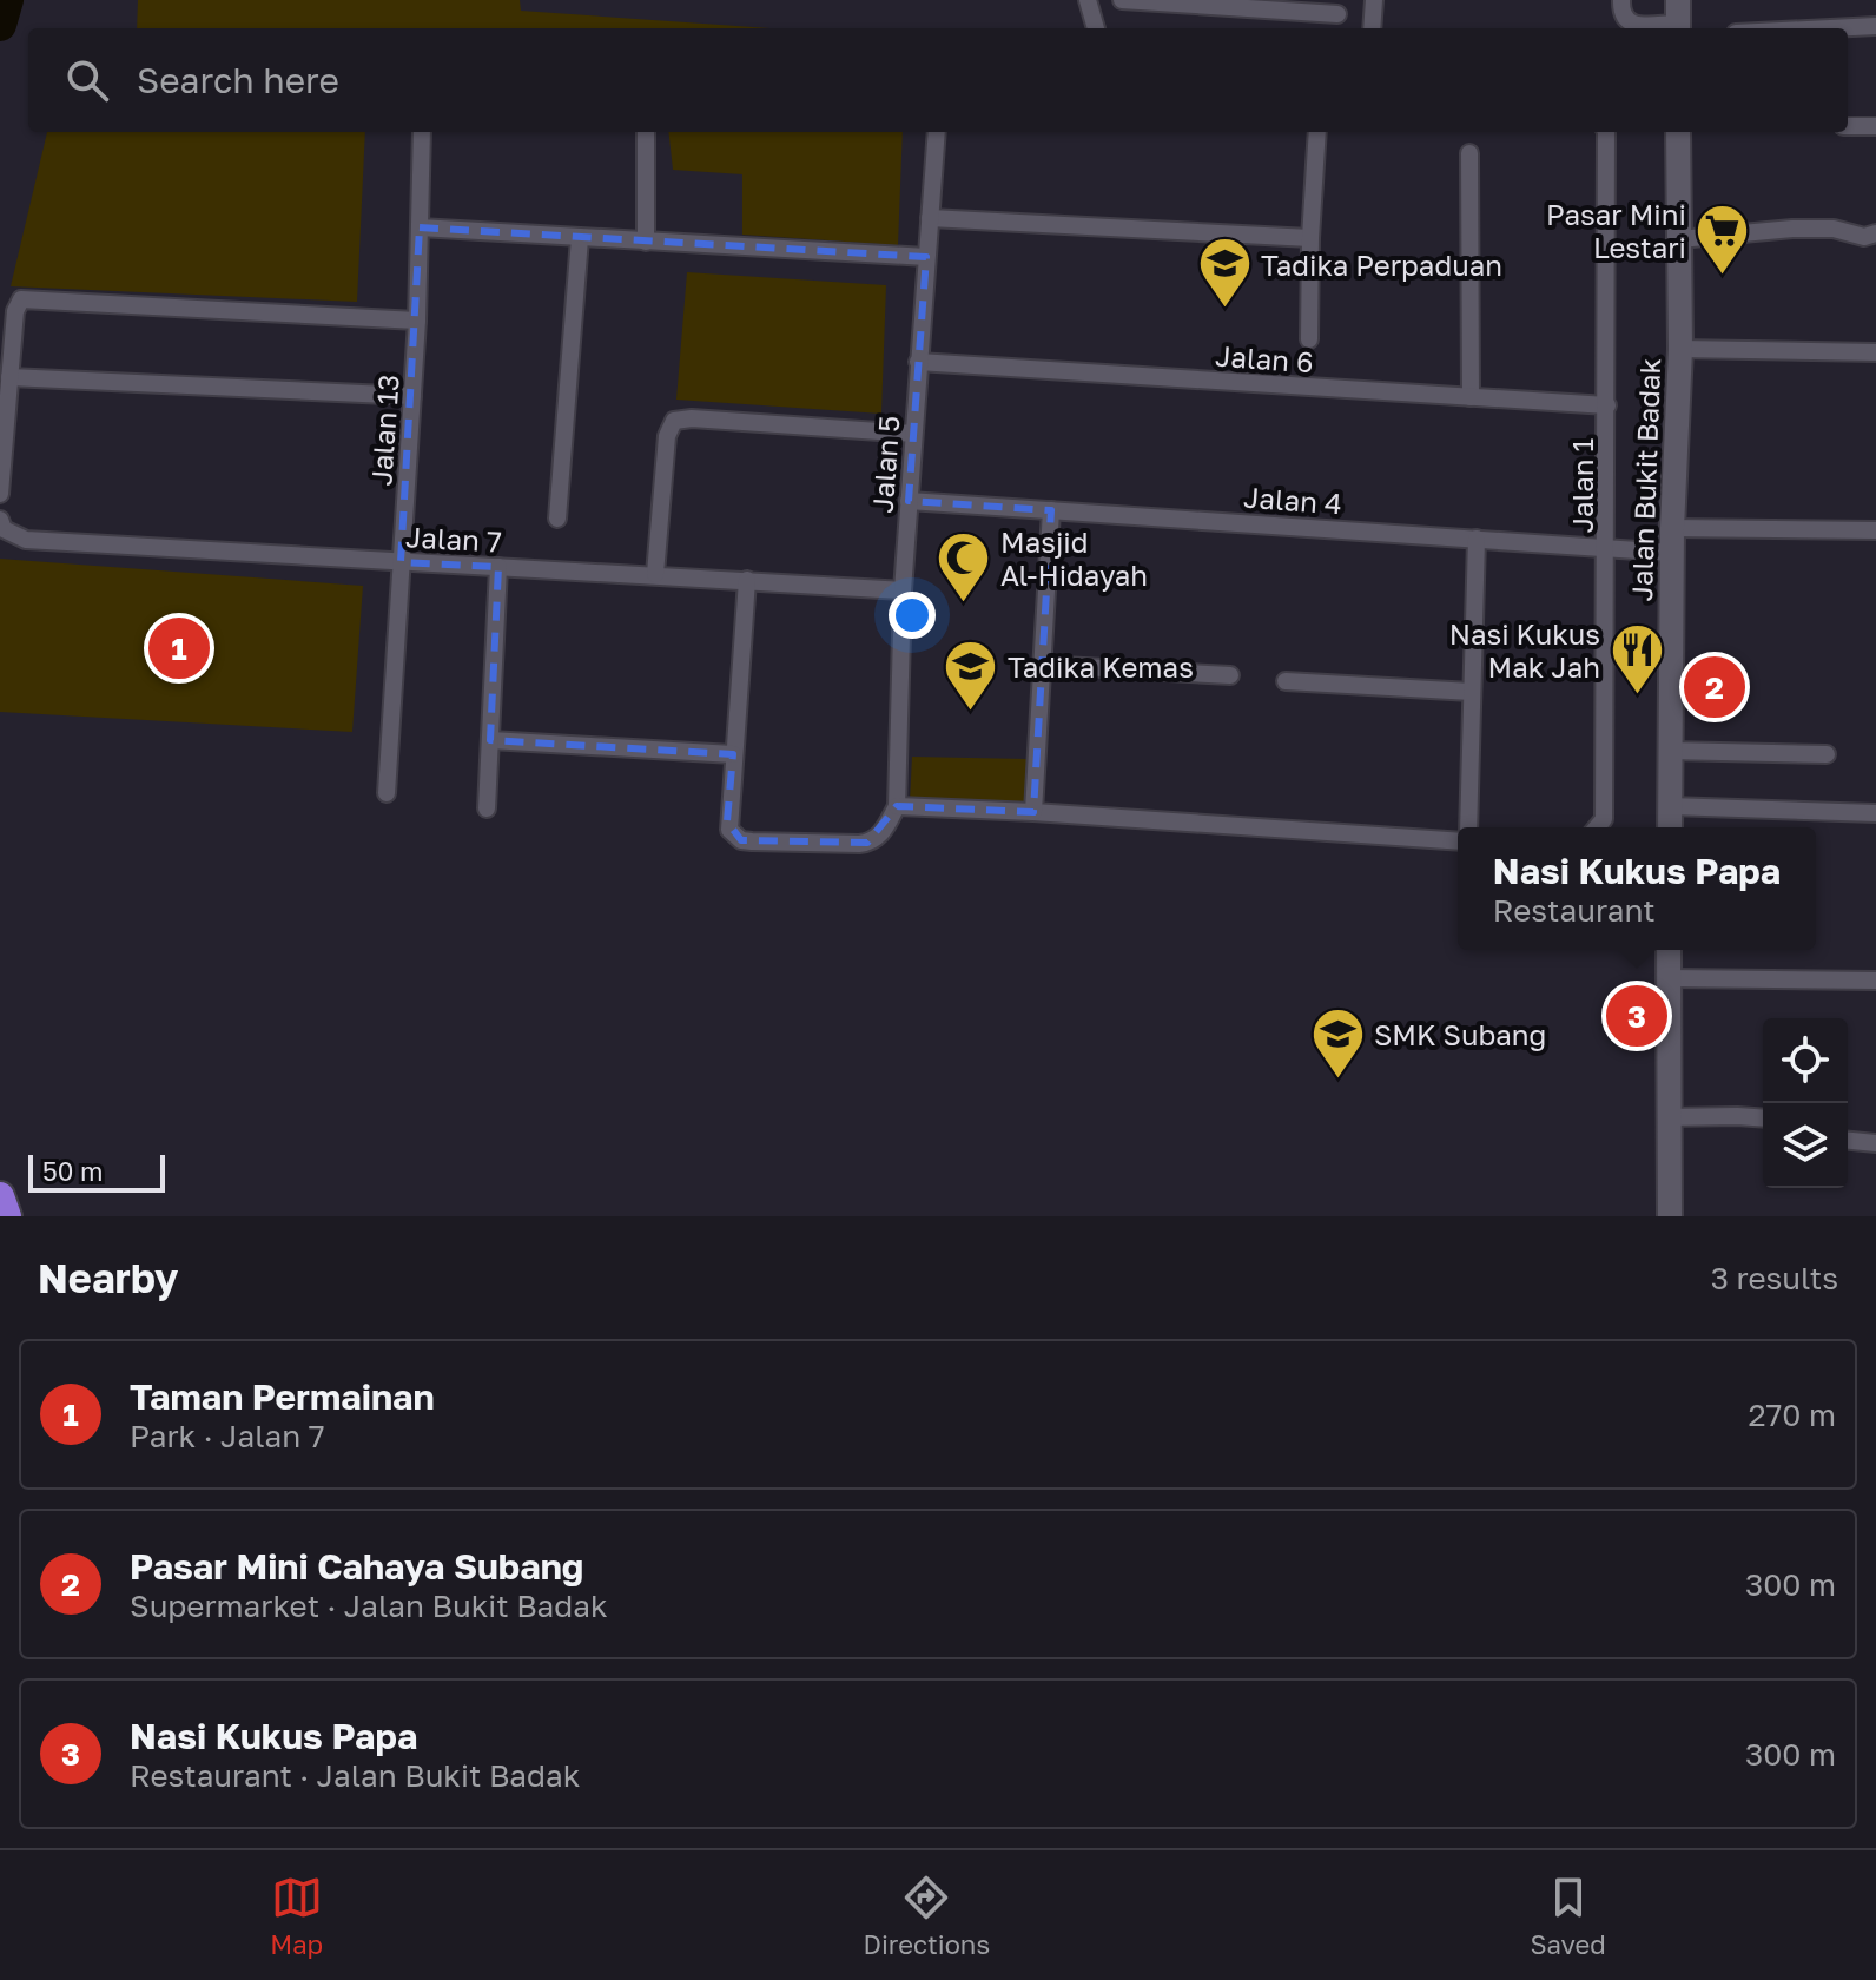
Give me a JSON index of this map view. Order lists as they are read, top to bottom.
{
  "streets": {
    "main road": ["Jalan Bukit Badak"],
    "street": [
      "Jalan 6",
      "Jalan 13",
      "Jalan 5",
      "Jalan 1",
      "Jalan 4",
      "Jalan 7"
    ]
  },
  "crossings": [
    ["Jalan 6", "Jalan 5"],
    ["Jalan 6", "Jalan 1"],
    ["Jalan 13", "Jalan 7"],
    ["Jalan 5", "Jalan 4"],
    ["Jalan 5", "Jalan 7"],
    ["Jalan Bukit Badak", "Jalan 4"],
    ["Jalan 1", "Jalan 4"]
  ],
  "places": {
    "supermarket": ["Pasar Mini Lestari"],
    "school or university": ["Tadika Perpaduan", "Tadika Kemas", "SMK Subang"],
    "mosque": ["Masjid Al-Hidayah"],
    "restaurant": ["Nasi Kukus Mak Jah"]
  },
  "scale_bar": "50 m",
  "page": {
    "search": "Search here",
    "pins": ["1", "2", "3"],
    "popup": ["Nasi Kukus Papa", "Restaurant"],
    "scale": "50 m",
    "heading": ["Nearby", "3 results"],
    "list": [
      {
        "mark": "1",
        "name": "Taman Permainan",
        "note": "Park · Jalan 7",
        "value": "270 m"
      },
      {
        "mark": "2",
        "name": "Pasar Mini Cahaya Subang",
        "note": "Supermarket · Jalan Bukit Badak",
        "value": "300 m"
      },
      {
        "mark": "3",
        "name": "Nasi Kukus Papa",
        "note": "Restaurant · Jalan Bukit Badak",
        "value": "300 m"
      }
    ],
    "nav": ["Map", "Directions", "Saved"]
  }
}
